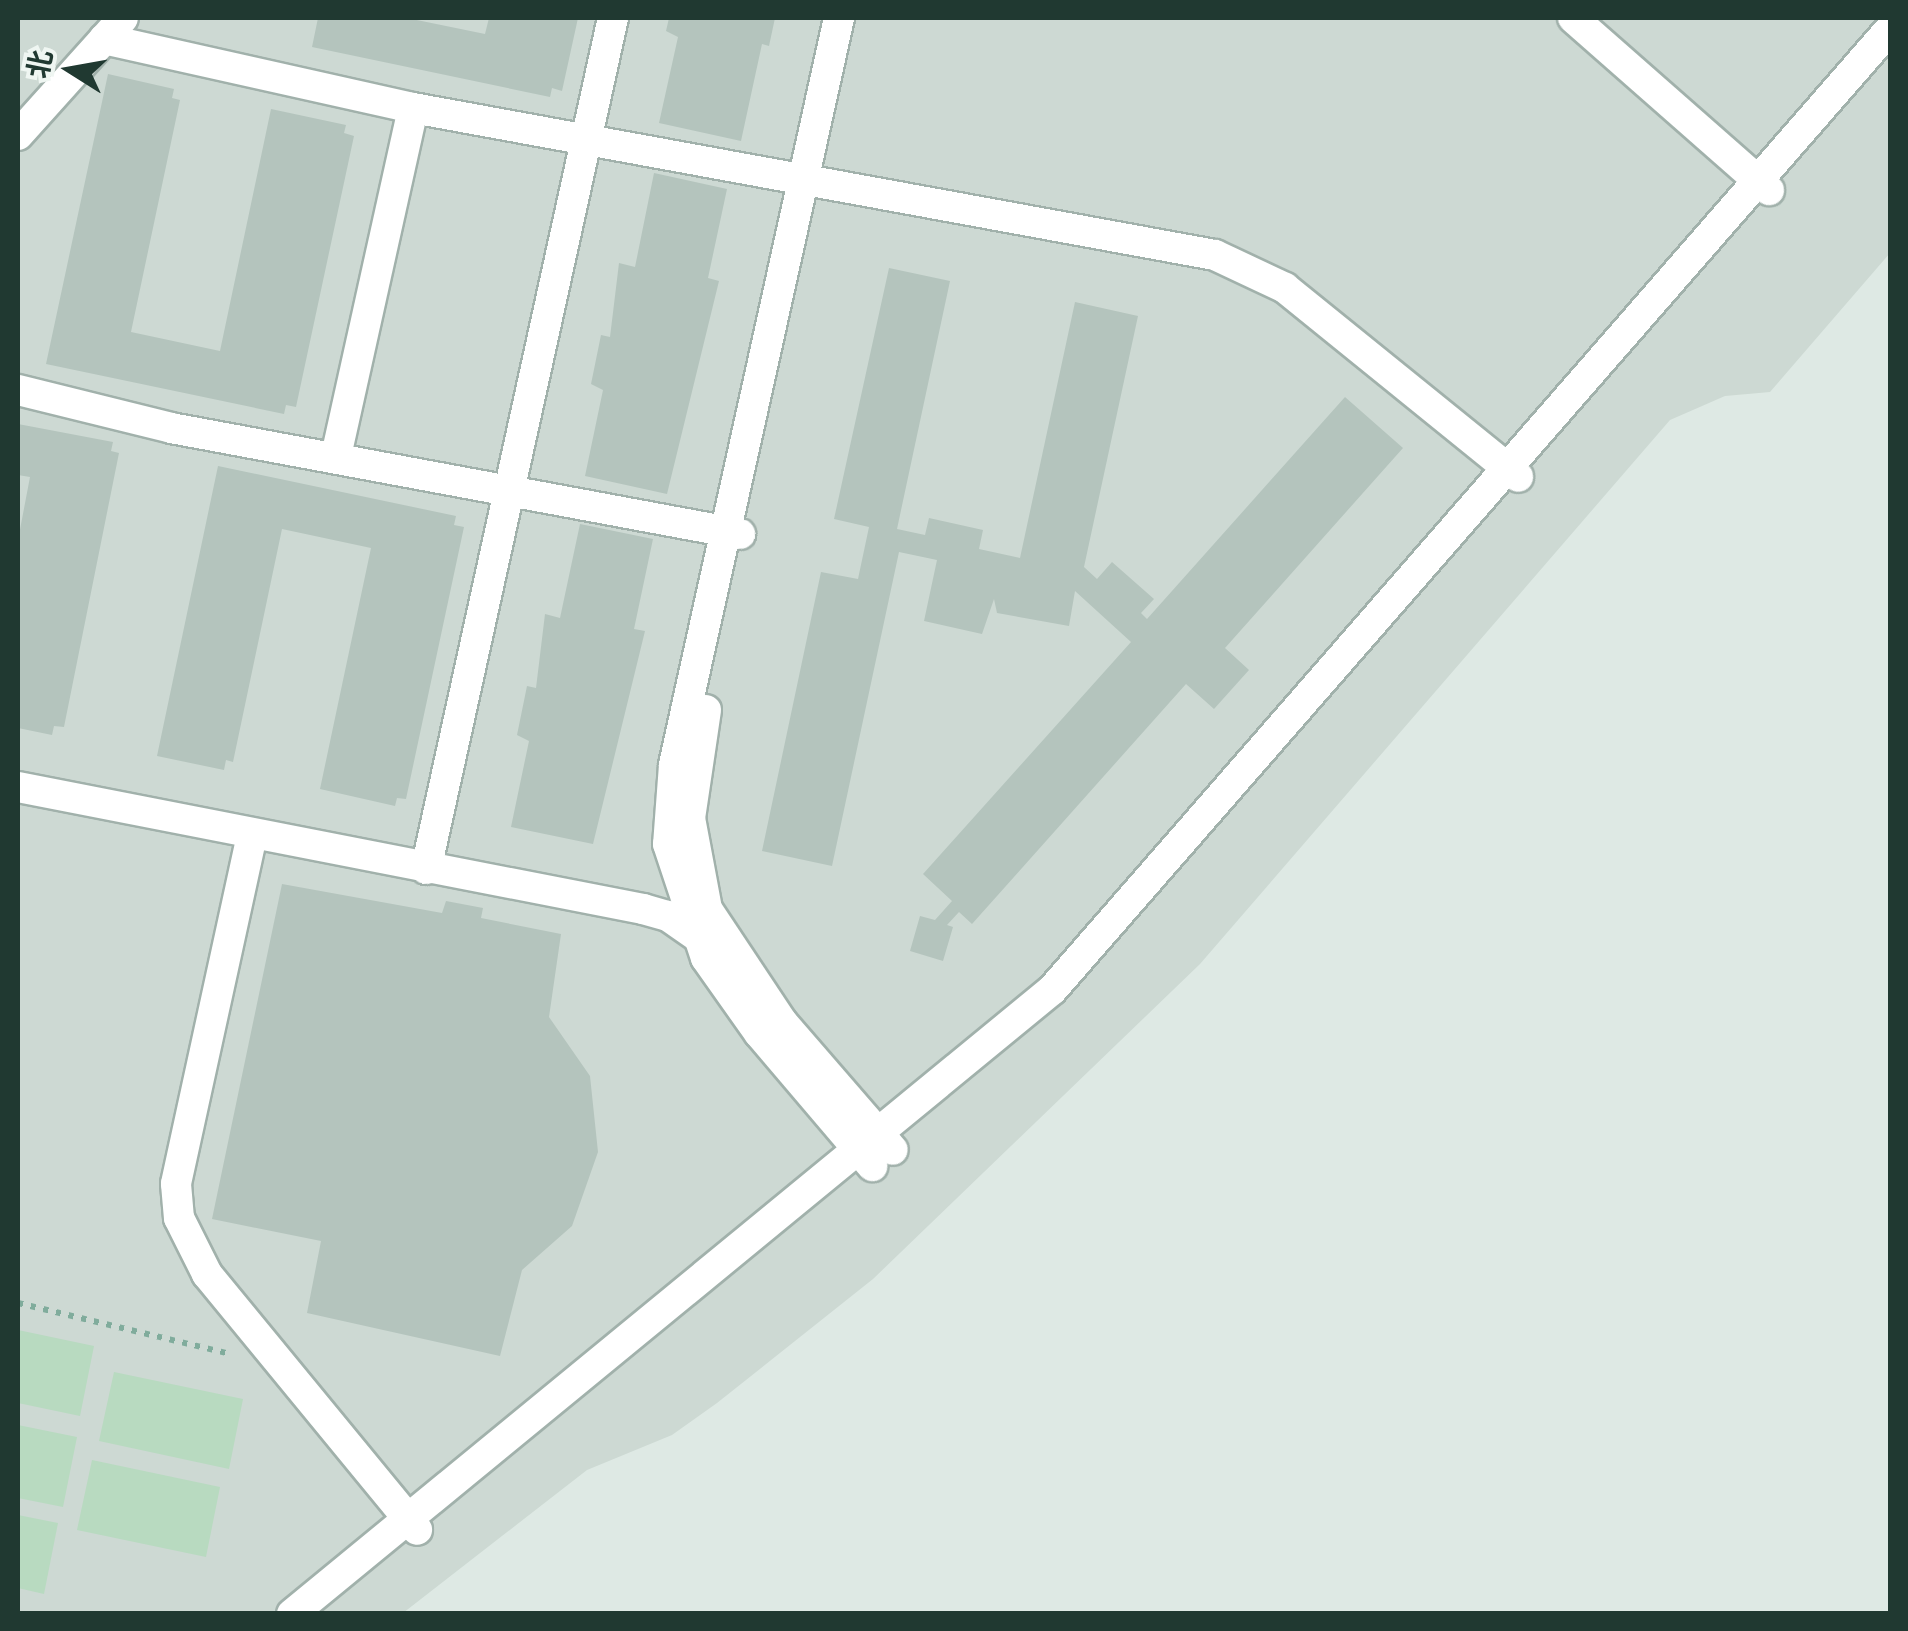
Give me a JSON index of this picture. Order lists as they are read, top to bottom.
{
  "north": "left"
}
